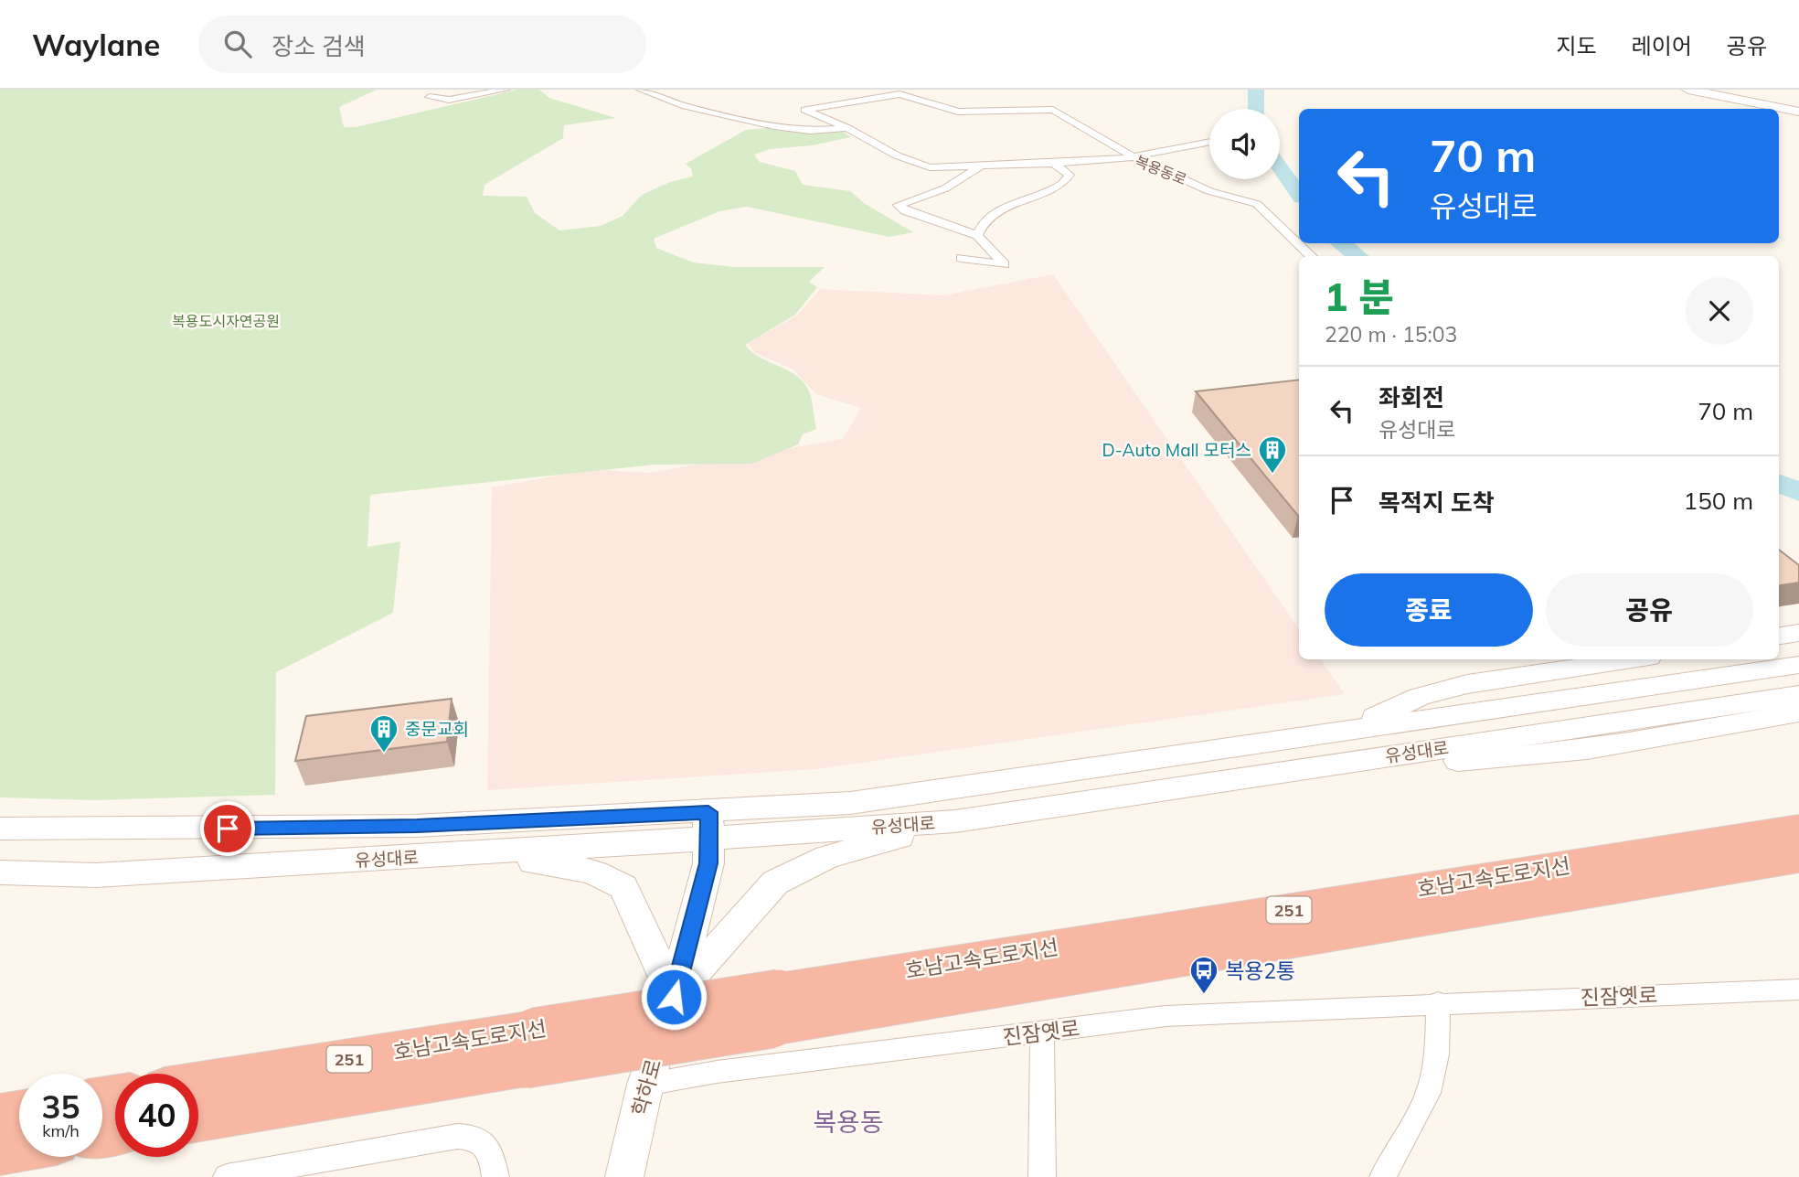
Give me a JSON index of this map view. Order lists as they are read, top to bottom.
{
  "streets": {
    "highway": ["호남고속도로지선", "251"],
    "street": [
      "복용동로",
      "유성대로",
      "진잠옛로",
      "학하로"
    ]
  },
  "crossings": [
    ["유성대로", "학하로"],
    ["진잠옛로", "학하로"]
  ],
  "districts": ["복용동"],
  "parks": ["복용도시자연공원"],
  "places": {
    "building": ["D-Auto Mall 모터스", "중문교회"],
    "bus stop": ["복용2통"]
  },
  "page": {
    "header": "Waylane",
    "search": "장소 검색",
    "nav": ["지도", "레이어", "공유"],
    "turn": ["70 m", "유성대로"],
    "heading": ["1 분", "220 m · 15:03"],
    "list": [
      {
        "name": "좌회전",
        "note": "유성대로",
        "value": "70 m"
      },
      {
        "name": "목적지 도착",
        "value": "150 m"
      }
    ],
    "buttons": ["종료", "공유"],
    "speed": "35 km/h",
    "limit": "40"
  }
}
